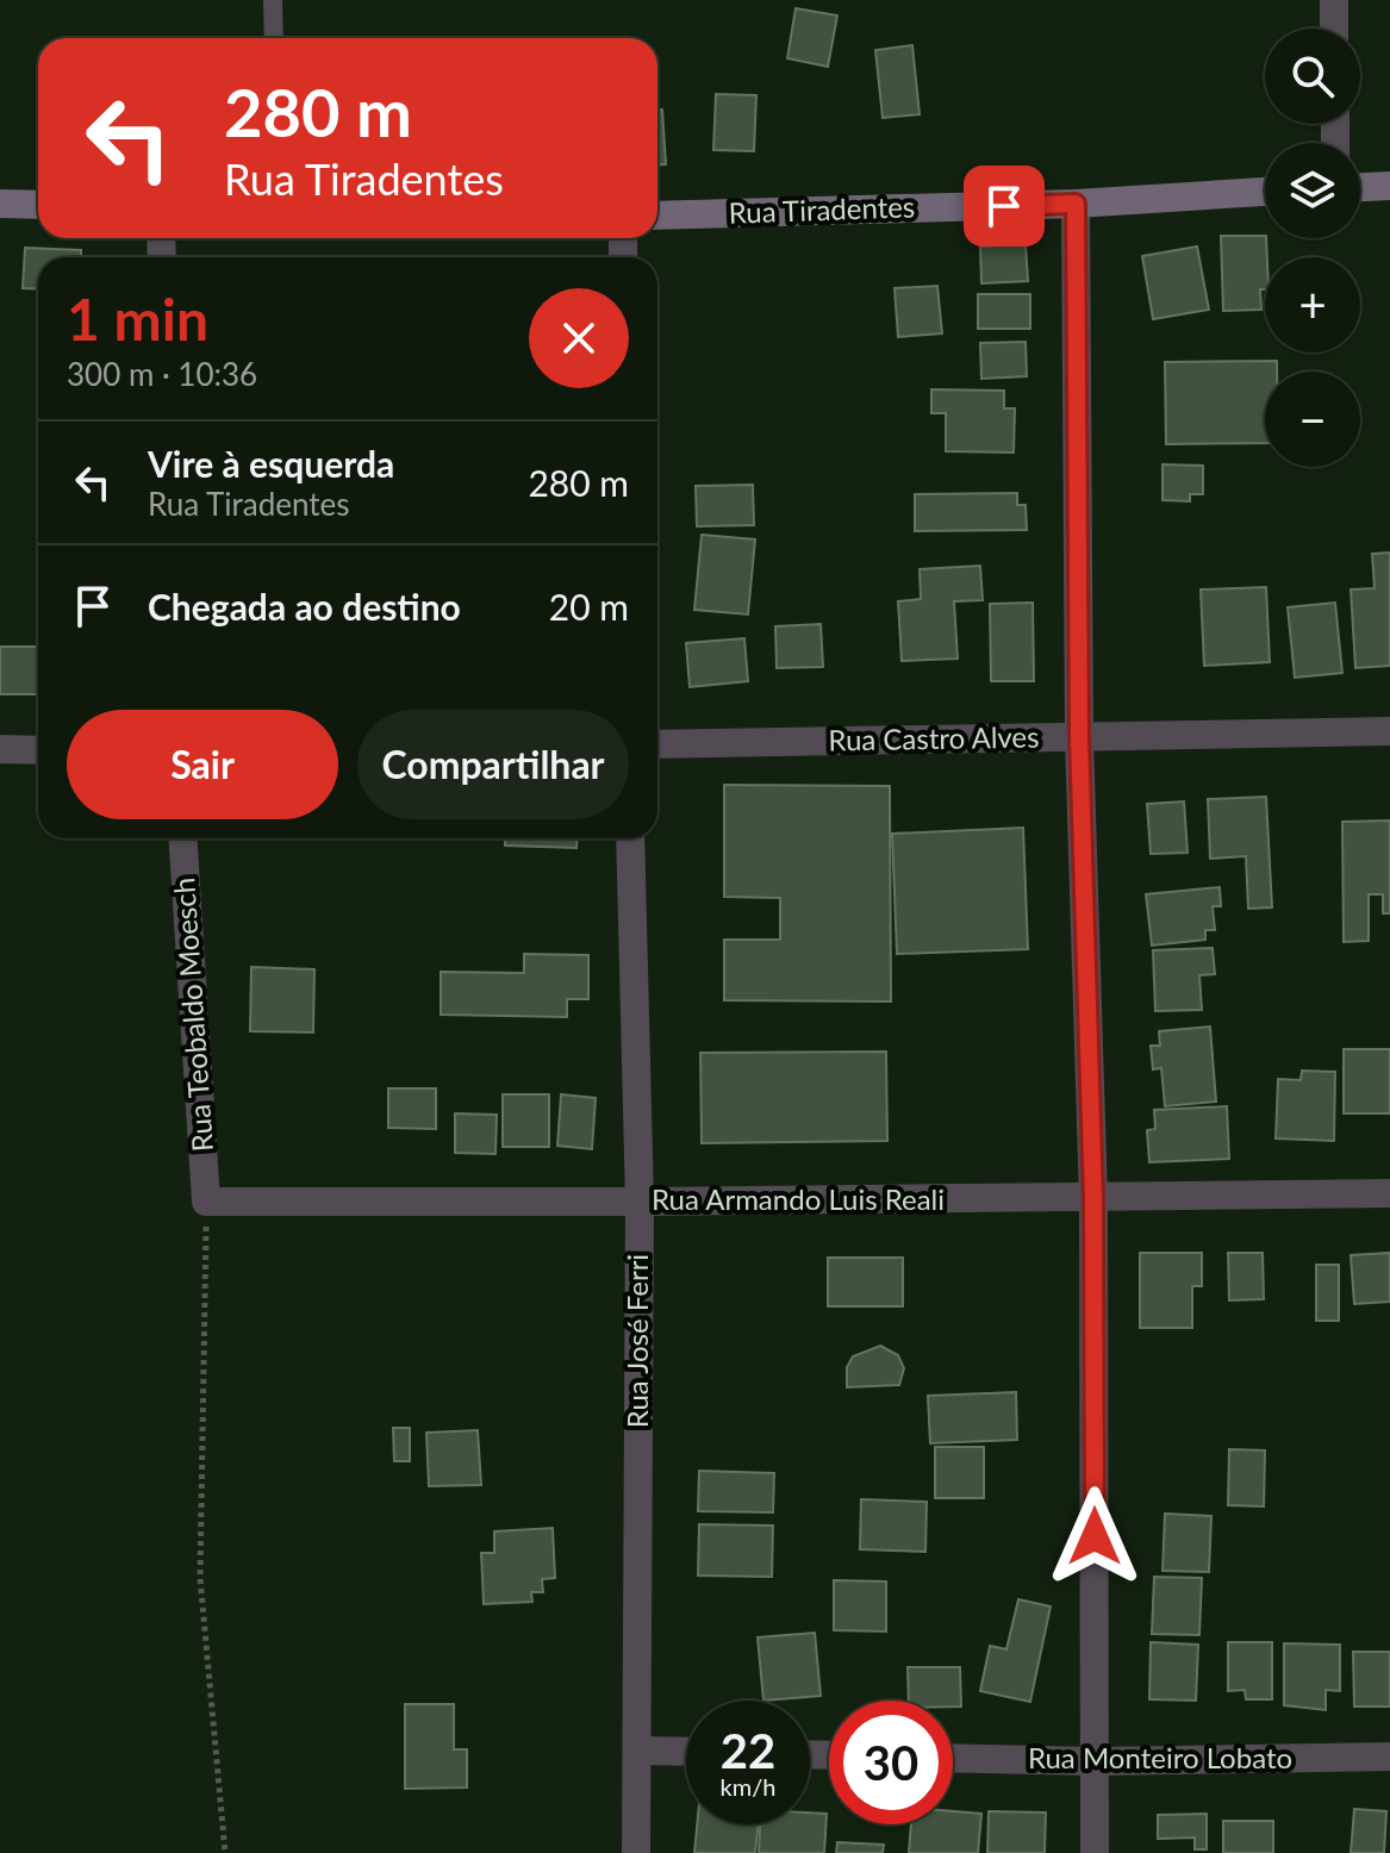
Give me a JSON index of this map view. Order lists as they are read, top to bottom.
{
  "streets": {
    "street": [
      "Rua Tiradentes",
      "Rua Castro Alves",
      "Rua Teobaldo Moesch",
      "Rua Armando Luis Reali",
      "Rua José Ferri",
      "Rua Monteiro Lobato"
    ]
  },
  "crossings": [
    ["Rua Teobaldo Moesch", "Rua Armando Luis Reali"],
    ["Rua Armando Luis Reali", "Rua José Ferri"]
  ],
  "page": {
    "map_buttons": ["+", "−"],
    "turn": ["280 m", "Rua Tiradentes"],
    "heading": ["1 min", "300 m · 10:36"],
    "list": [
      {
        "name": "Vire à esquerda",
        "note": "Rua Tiradentes",
        "value": "280 m"
      },
      {
        "name": "Chegada ao destino",
        "value": "20 m"
      }
    ],
    "buttons": ["Sair", "Compartilhar"],
    "speed": "22 km/h",
    "limit": "30"
  }
}
